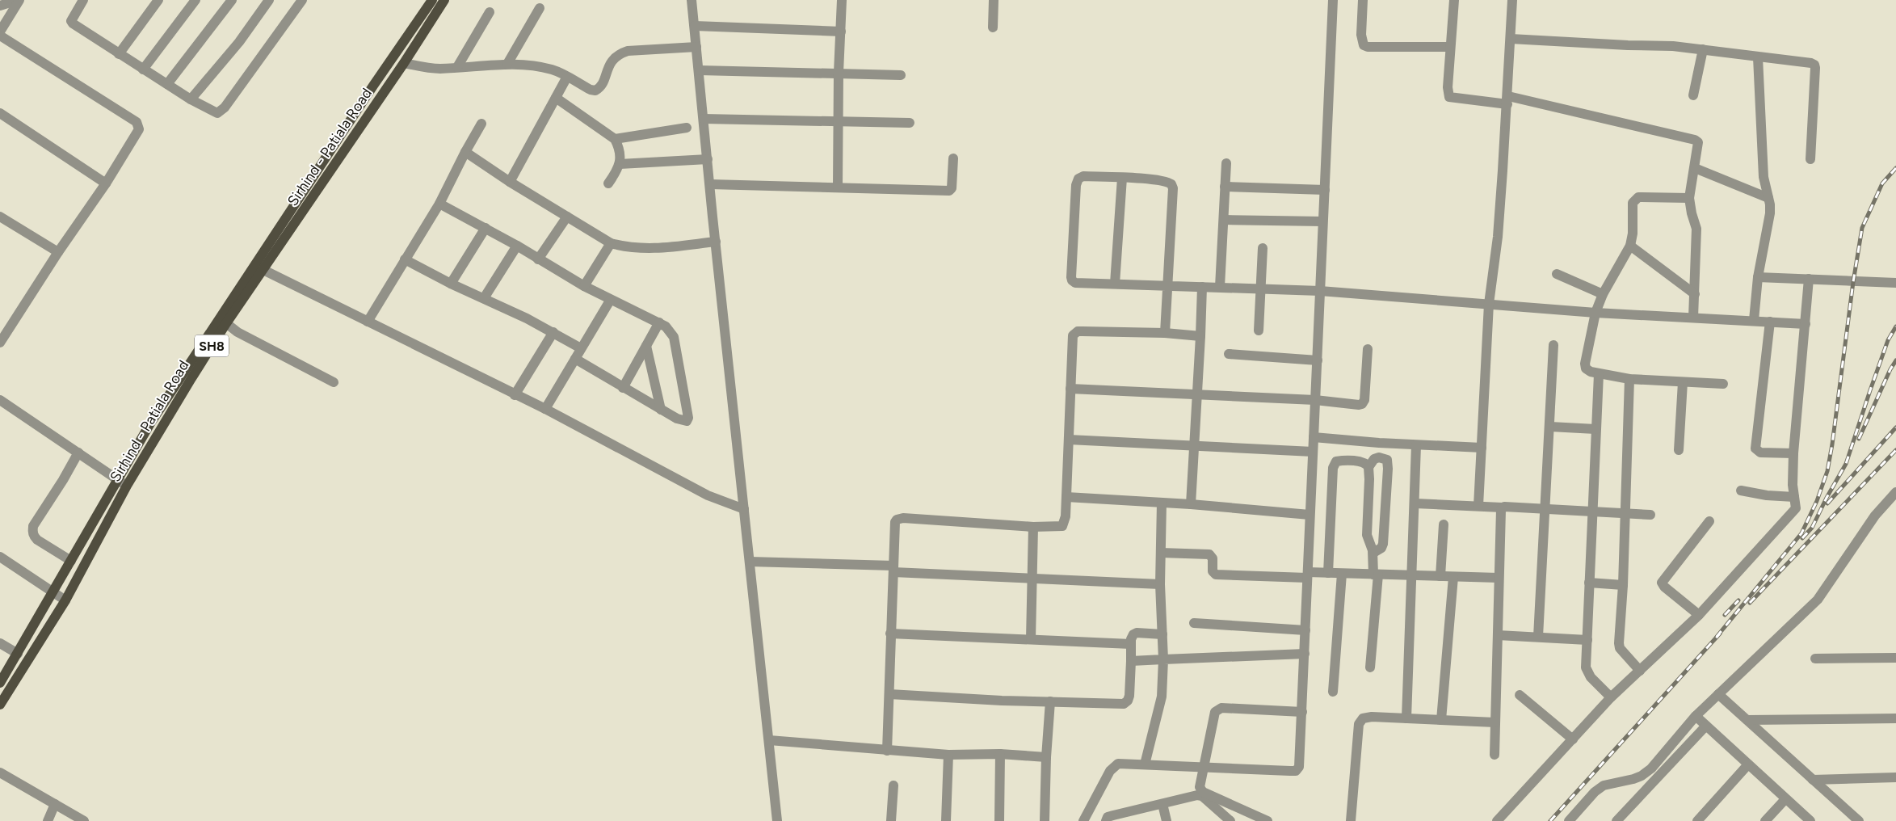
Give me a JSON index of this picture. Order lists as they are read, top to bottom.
{
  "streets": {
    "main road": ["Sirhind - Patiala Road", "SH8"]
  }
}
